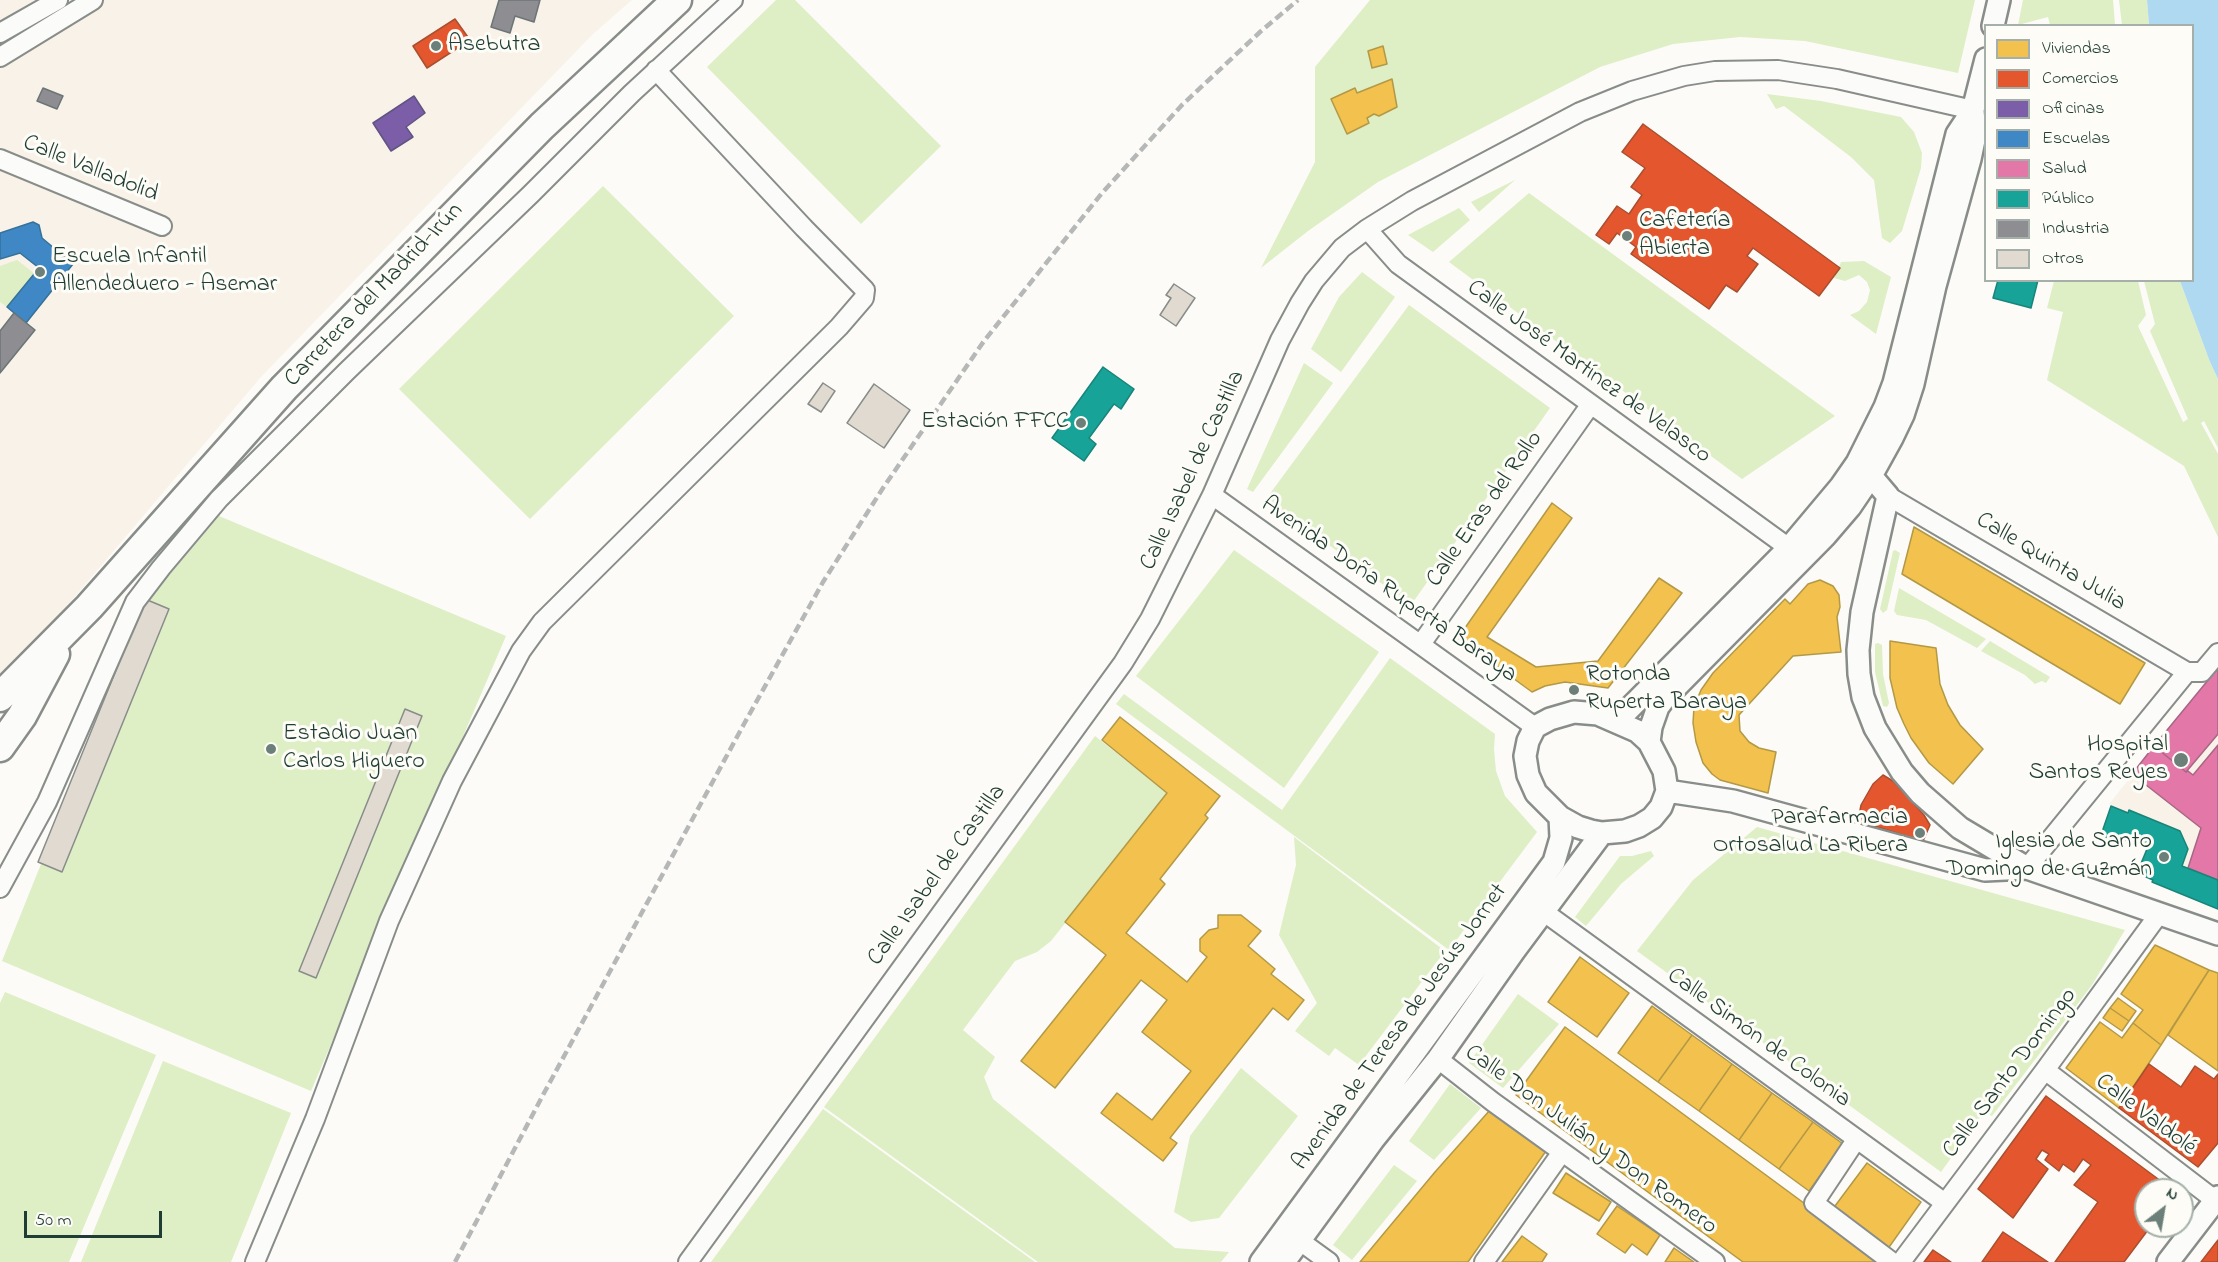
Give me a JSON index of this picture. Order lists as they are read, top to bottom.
{
  "streets": {
    "highway": ["Carretera del Madrid-Irún"],
    "street": [
      "Calle Valladolid",
      "Calle José Martínez de Velasco",
      "Calle Isabel de Castilla",
      "Calle Eras del Rollo",
      "Calle Quinta Julia",
      "Avenida Doña Ruperta Baraya",
      "Avenida de Teresa de Jesús Jornet",
      "Calle Simón de Colonia",
      "Calle Santo Domingo",
      "Calle Valdolé",
      "Calle Don Julián y Don Romero"
    ]
  },
  "crossings": [
    ["Calle José Martínez de Velasco", "Calle Isabel de Castilla"],
    ["Calle José Martínez de Velasco", "Calle Eras del Rollo"],
    ["Calle Isabel de Castilla", "Avenida Doña Ruperta Baraya"],
    ["Calle Eras del Rollo", "Avenida Doña Ruperta Baraya"],
    ["Avenida Doña Ruperta Baraya", "Avenida de Teresa de Jesús Jornet"],
    ["Avenida de Teresa de Jesús Jornet", "Calle Simón de Colonia"],
    ["Avenida de Teresa de Jesús Jornet", "Calle Don Julián y Don Romero"],
    ["Calle Simón de Colonia", "Calle Santo Domingo"],
    ["Calle Santo Domingo", "Calle Valdolé"]
  ],
  "places": [
    "Asebutra",
    "Cafetería Abierta",
    "Escuela Infantil Allendeduero - Asemar",
    "Estación FFCC",
    "Rotonda Ruperta Baraya",
    "Estadio Juan Carlos Higuero",
    "Hospital Santos Reyes",
    "Parafarmacia Ortosalud La Ribera",
    "Iglesia de Santo Domingo de Guzmán"
  ],
  "legend": [
    "Viviendas",
    "Comercios",
    "Oficinas",
    "Escuelas",
    "Salud",
    "Público",
    "Industria",
    "Otros"
  ],
  "scale_bar": "50 m",
  "north": "top right"
}
